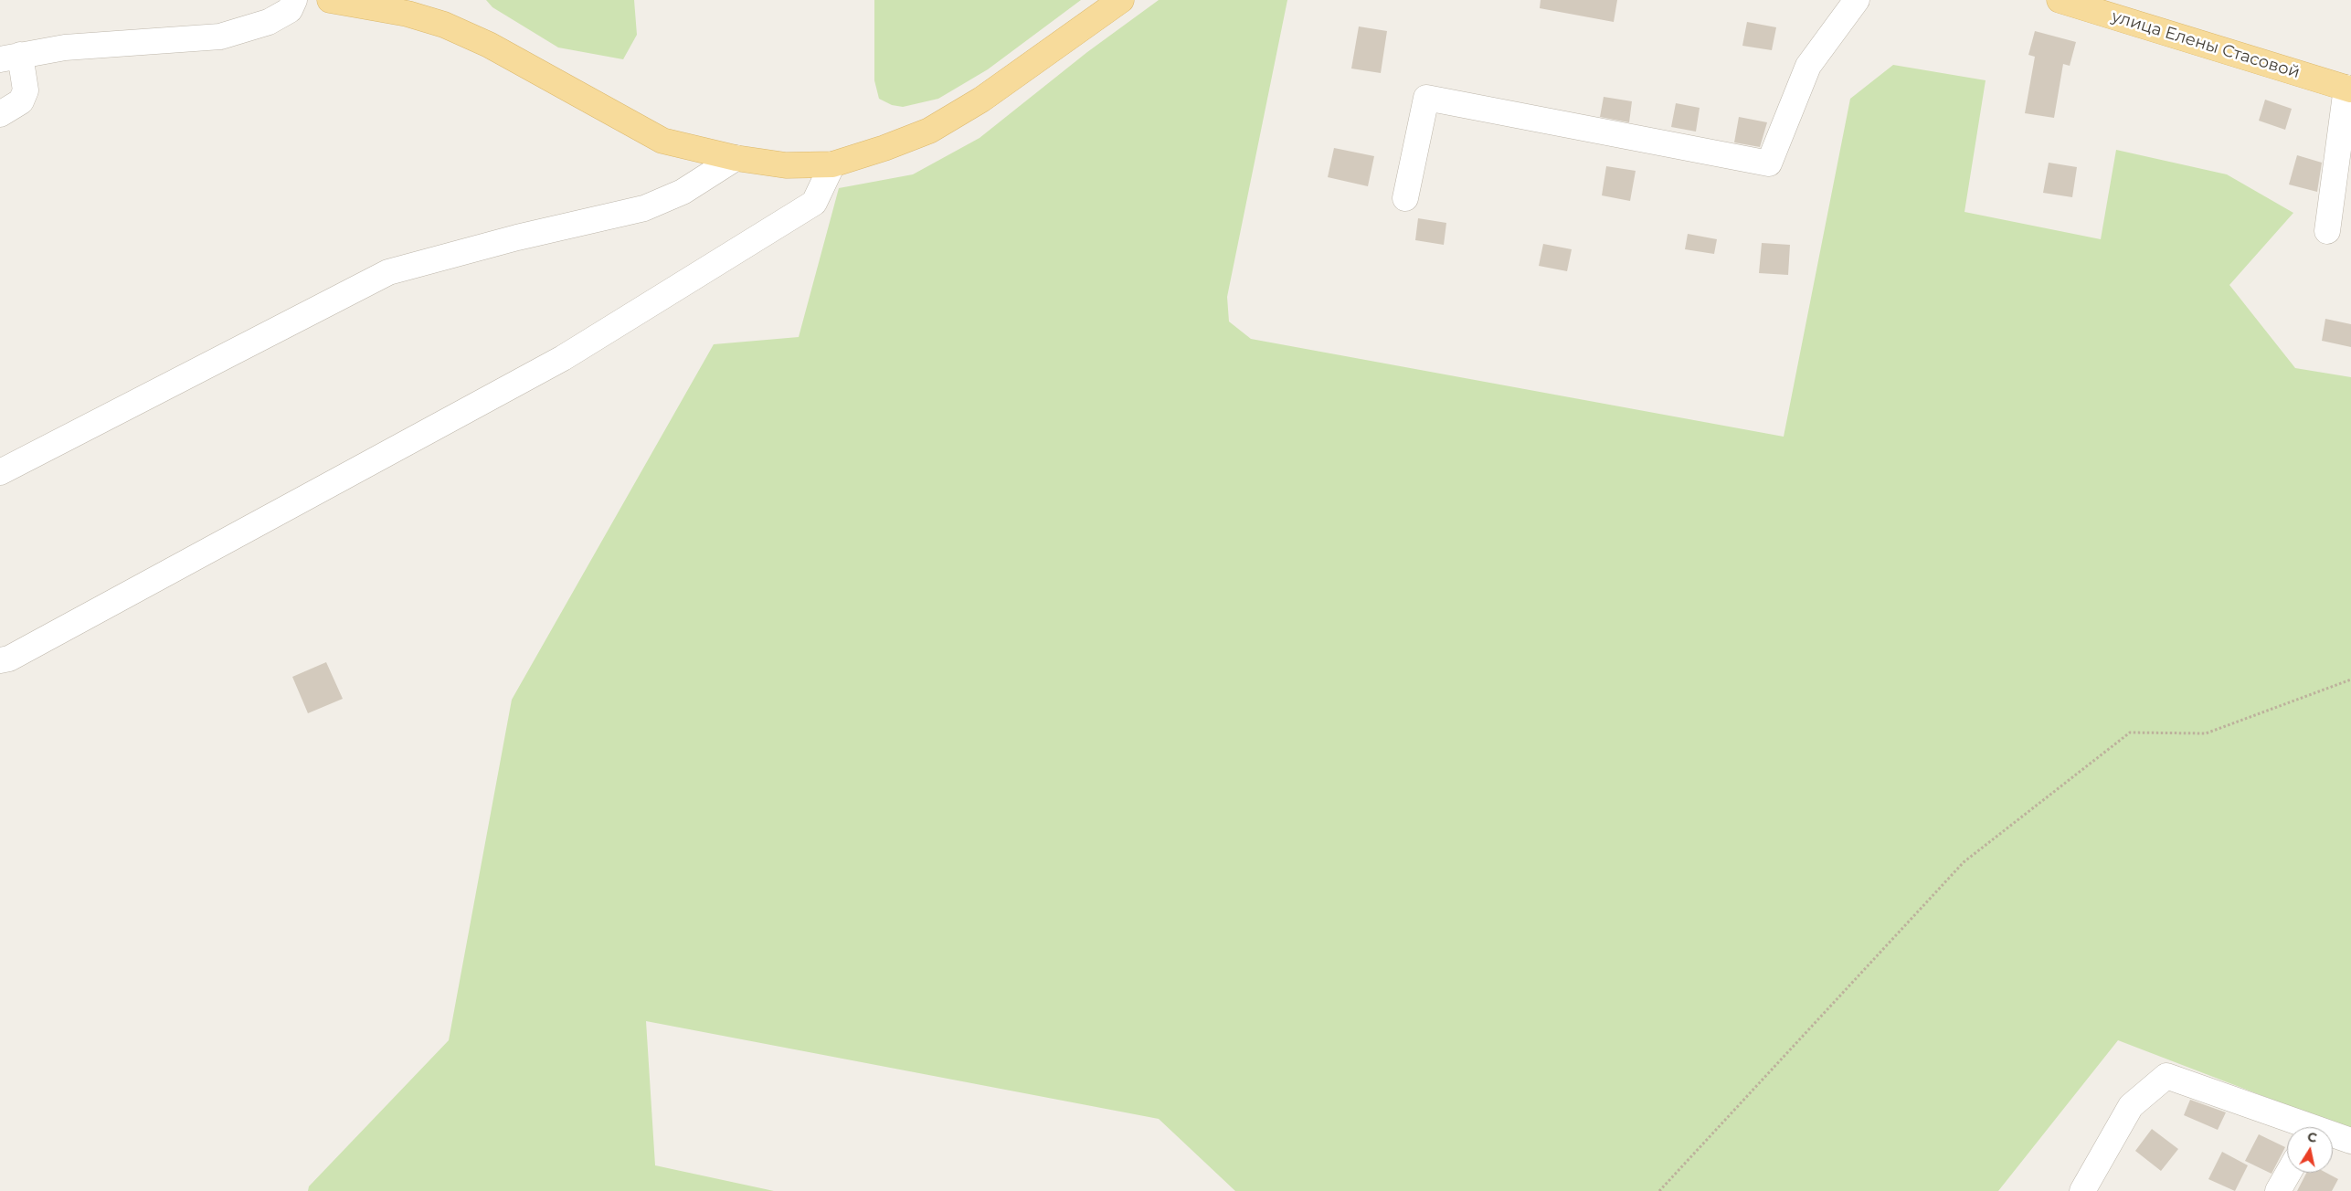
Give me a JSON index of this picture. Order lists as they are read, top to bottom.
{
  "streets": {
    "main road": ["улица Елены Стасовой"]
  },
  "north": "top"
}
